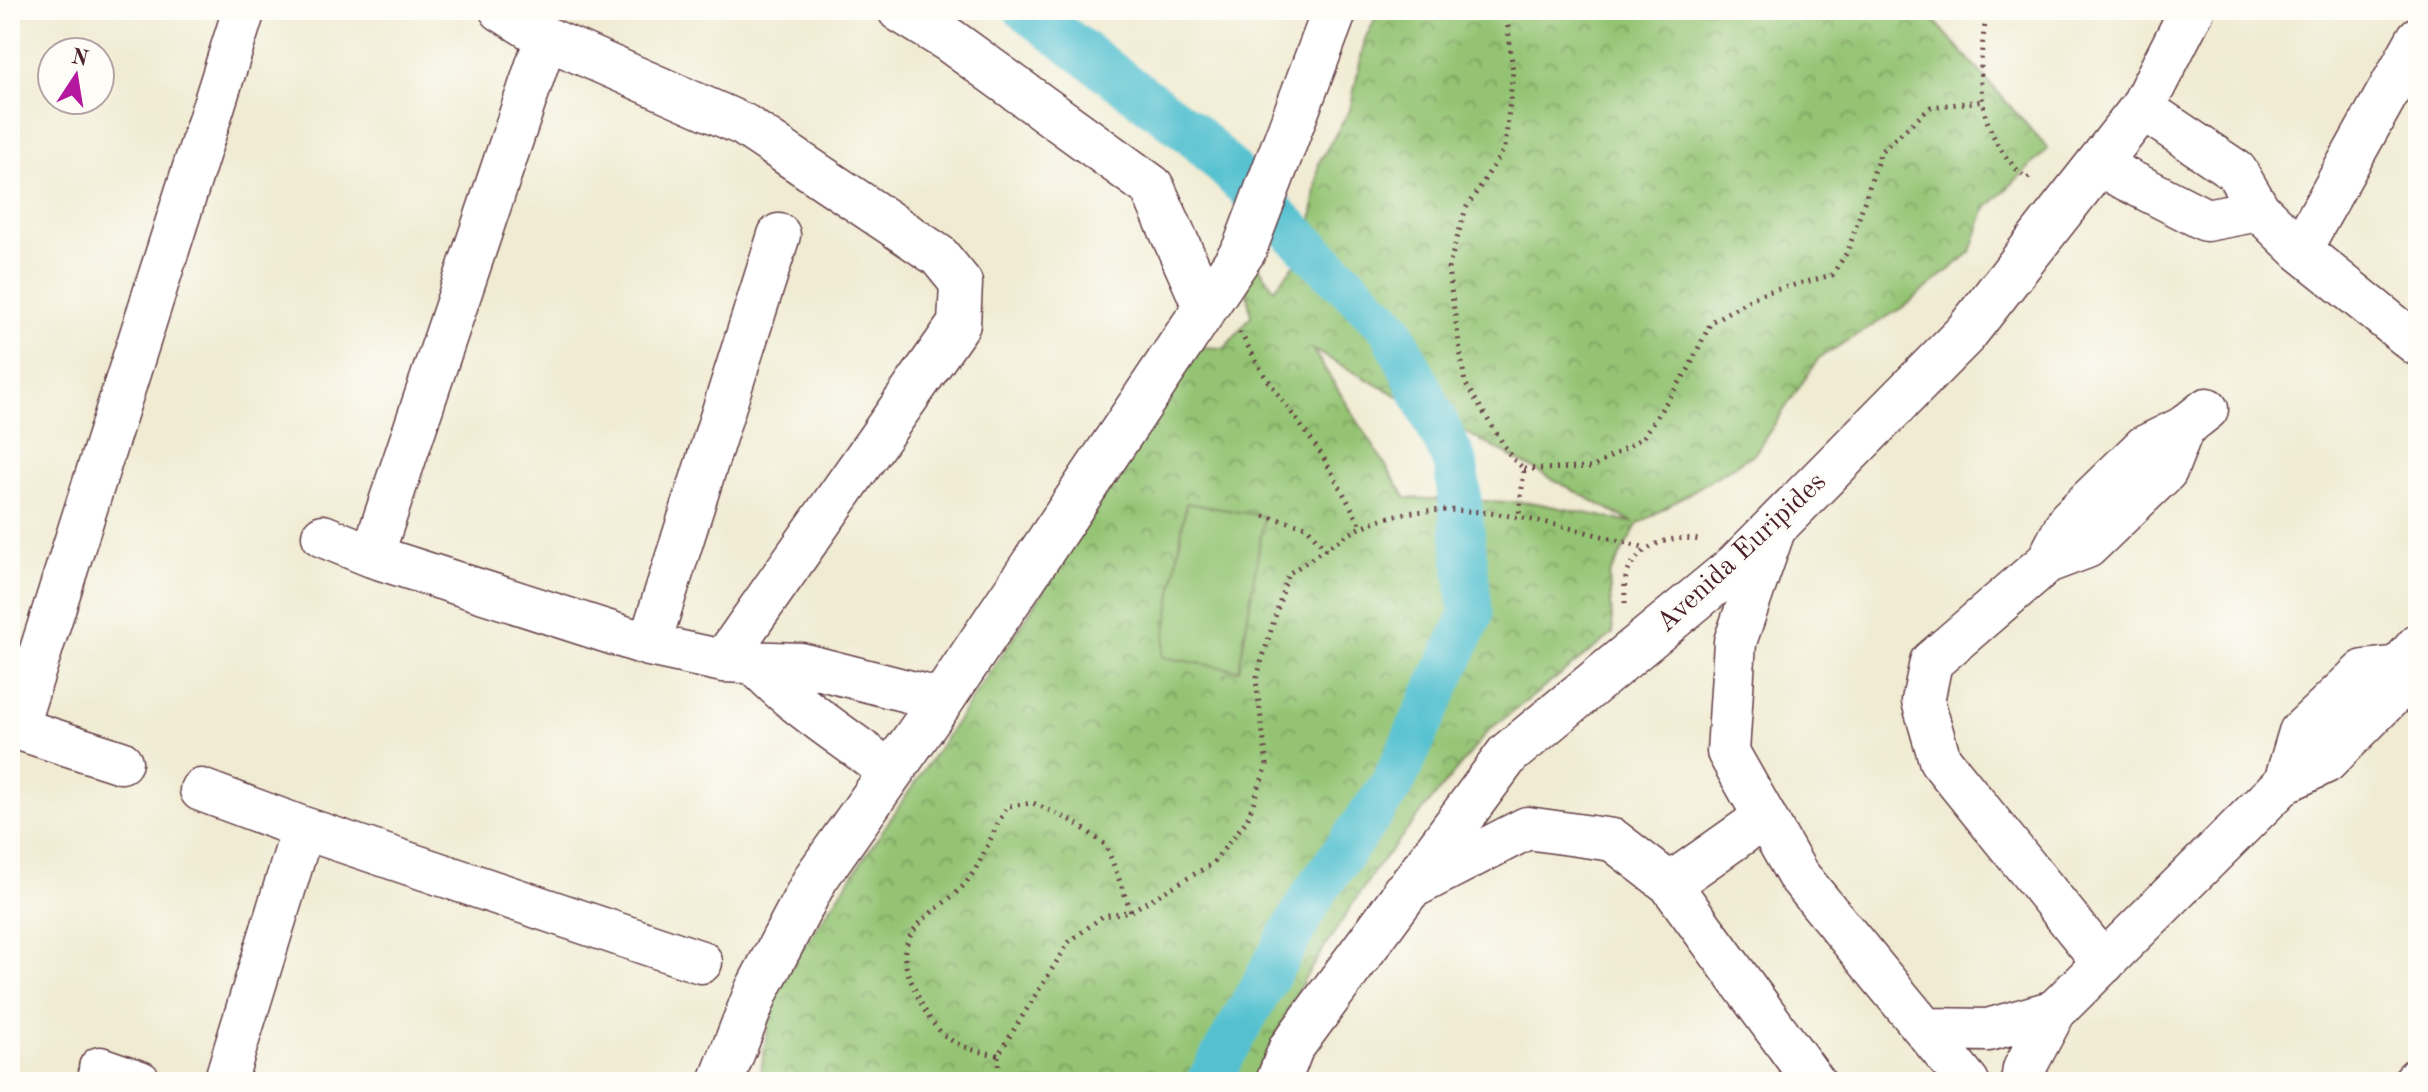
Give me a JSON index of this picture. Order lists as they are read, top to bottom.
{
  "streets": {
    "street": ["Avenida Euripides"]
  },
  "north": "top"
}
